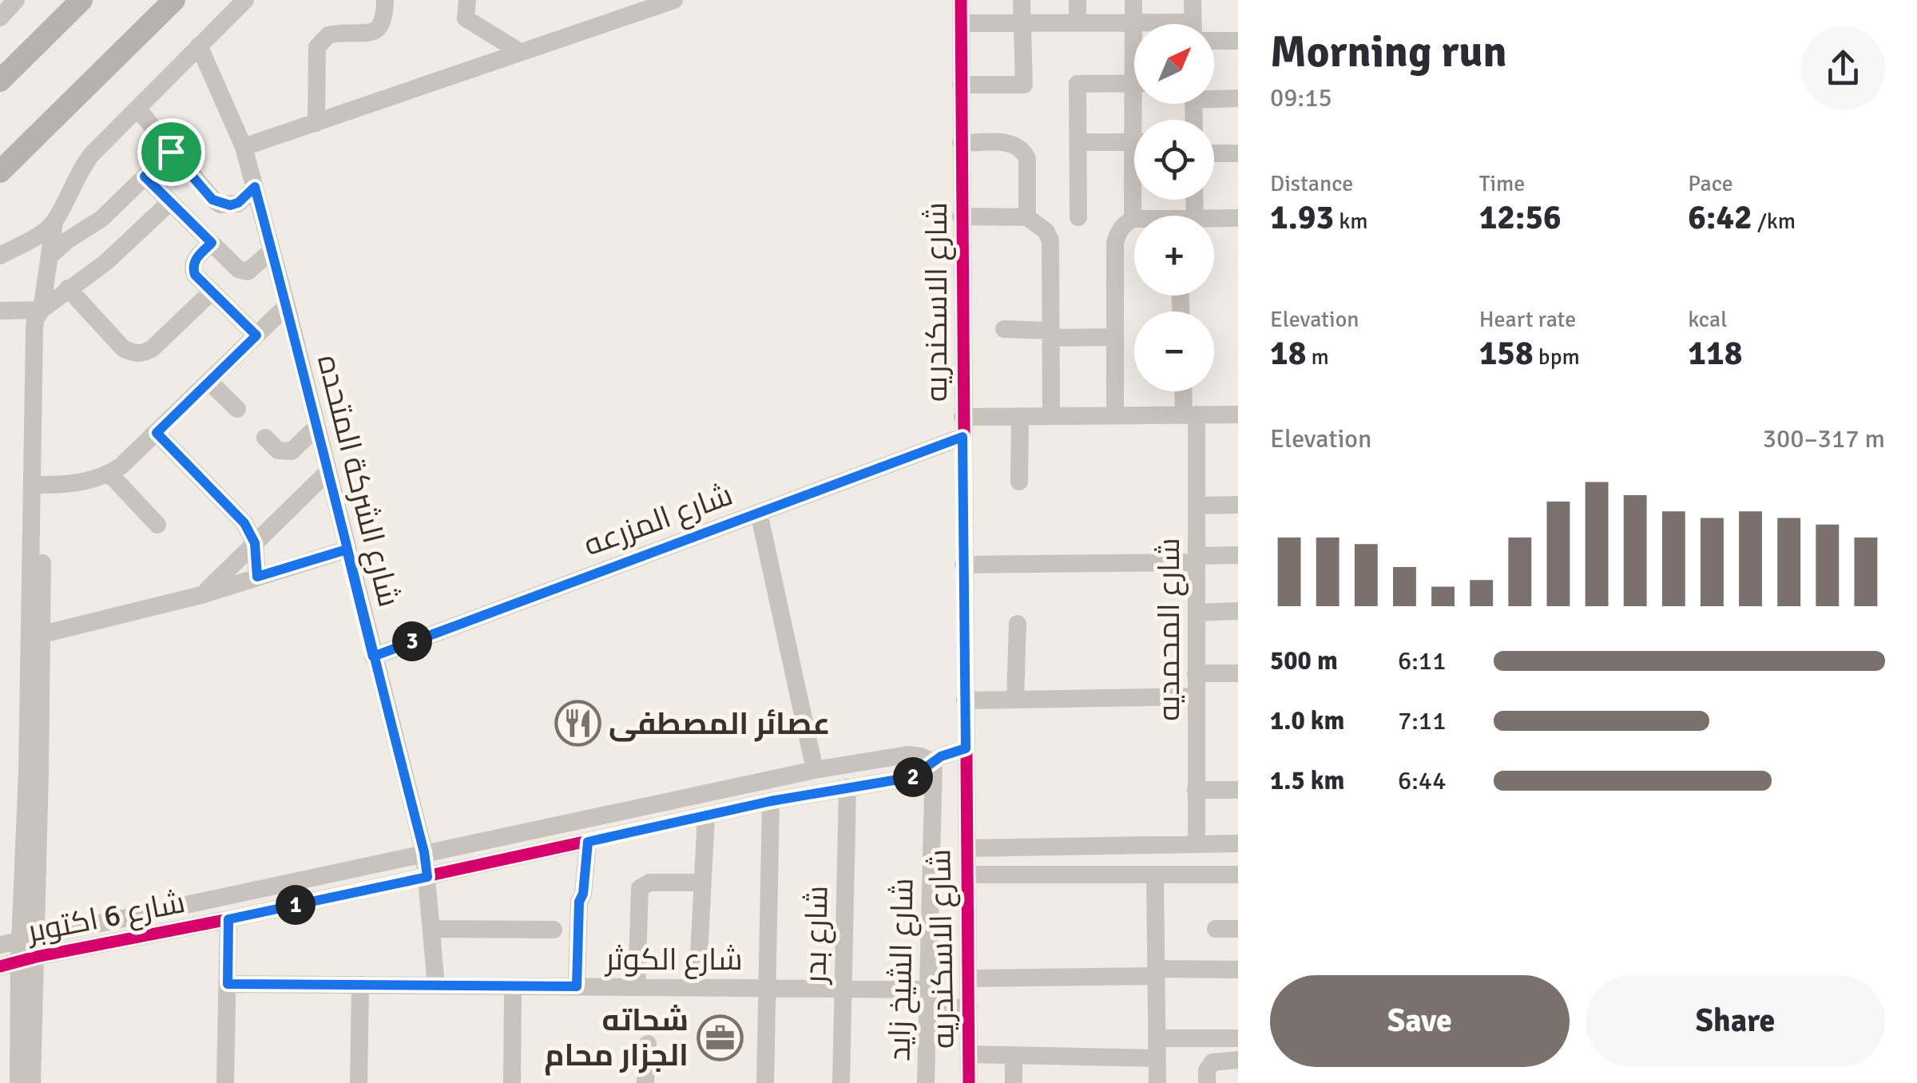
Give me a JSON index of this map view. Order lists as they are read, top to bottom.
{
  "streets": {
    "street": [
      "شارع الاسكندريه",
      "شارع الشركة المتحده",
      "شارع المزرعه",
      "شارع المحمديه",
      "شارع 6 اكتوبر",
      "شارع بدر",
      "شارع الكوثر",
      "شارع الشيخ زايد"
    ]
  },
  "crossings": [
    ["شارع الاسكندريه", "شارع المزرعه"],
    ["شارع الاسكندريه", "شارع 6 اكتوبر"],
    ["شارع الشركة المتحده", "شارع المزرعه"],
    ["شارع الشركة المتحده", "شارع 6 اكتوبر"],
    ["شارع الشركة المتحده", "شارع الكوثر"],
    ["شارع 6 اكتوبر", "شارع بدر"],
    ["شارع 6 اكتوبر", "شارع الشيخ زايد"],
    ["شارع بدر", "شارع الكوثر"],
    ["شارع الكوثر", "شارع الشيخ زايد"]
  ],
  "places": {
    "restaurant": ["عصائر المصطفى"],
    "office": ["شحاته الجزار محام"]
  },
  "north": "top right",
  "page": {
    "heading": ["Morning run", "09:15"],
    "map_buttons": ["+", "−"],
    "stats": [
      ["Distance", "1.93 km"],
      ["Time", "12:56"],
      ["Pace", "6:42 /km"],
      ["Elevation", "18 m"],
      ["Heart rate", "158 bpm"],
      ["kcal", "118"]
    ],
    "chart": ["Elevation", "300–317 m"],
    "pins": ["3", "2", "1"],
    "list": [
      {
        "name": "500 m",
        "note": "6:11"
      },
      {
        "name": "1.0 km",
        "note": "7:11"
      },
      {
        "name": "1.5 km",
        "note": "6:44"
      }
    ],
    "buttons": ["Save", "Share"]
  }
}
